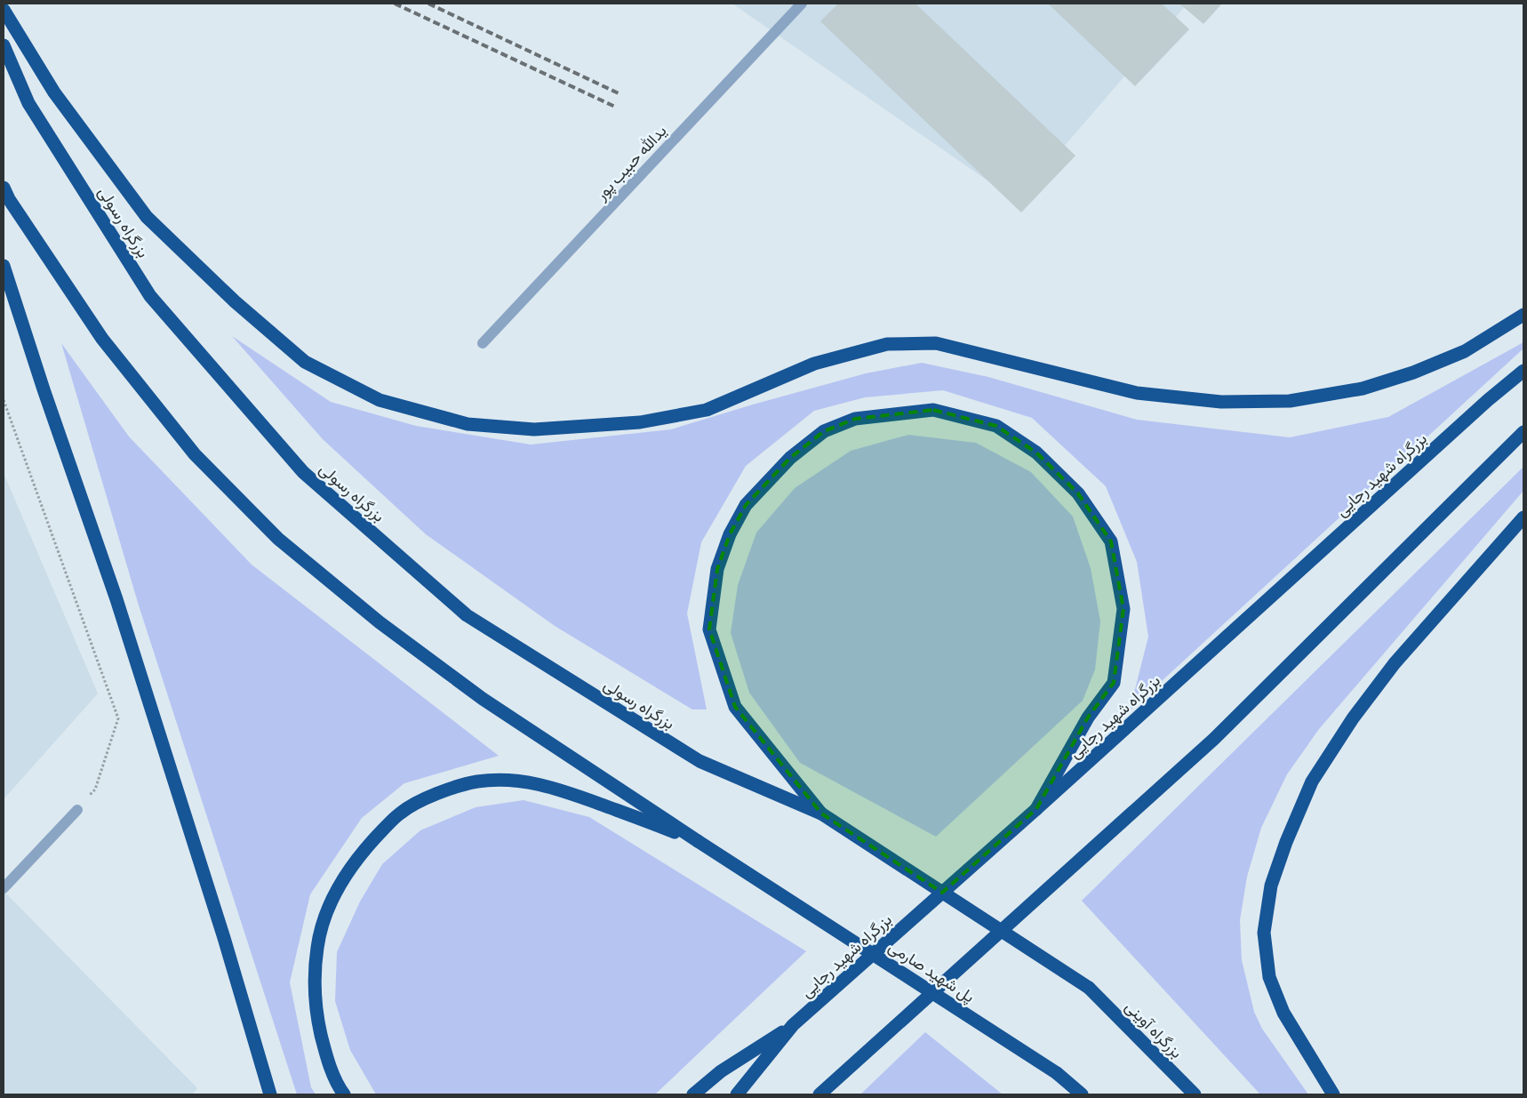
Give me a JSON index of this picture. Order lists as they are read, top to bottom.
{
  "streets": {
    "highway": [
      "بزرگراه رسولی",
      "بزرگراه شهید رجایی",
      "پل شهید صارمی",
      "بزرگراه آوینی"
    ],
    "street": ["یدالله حبیب پور"]
  },
  "crossings": [
    ["بزرگراه رسولی", "بزرگراه آوینی"]
  ]
}
